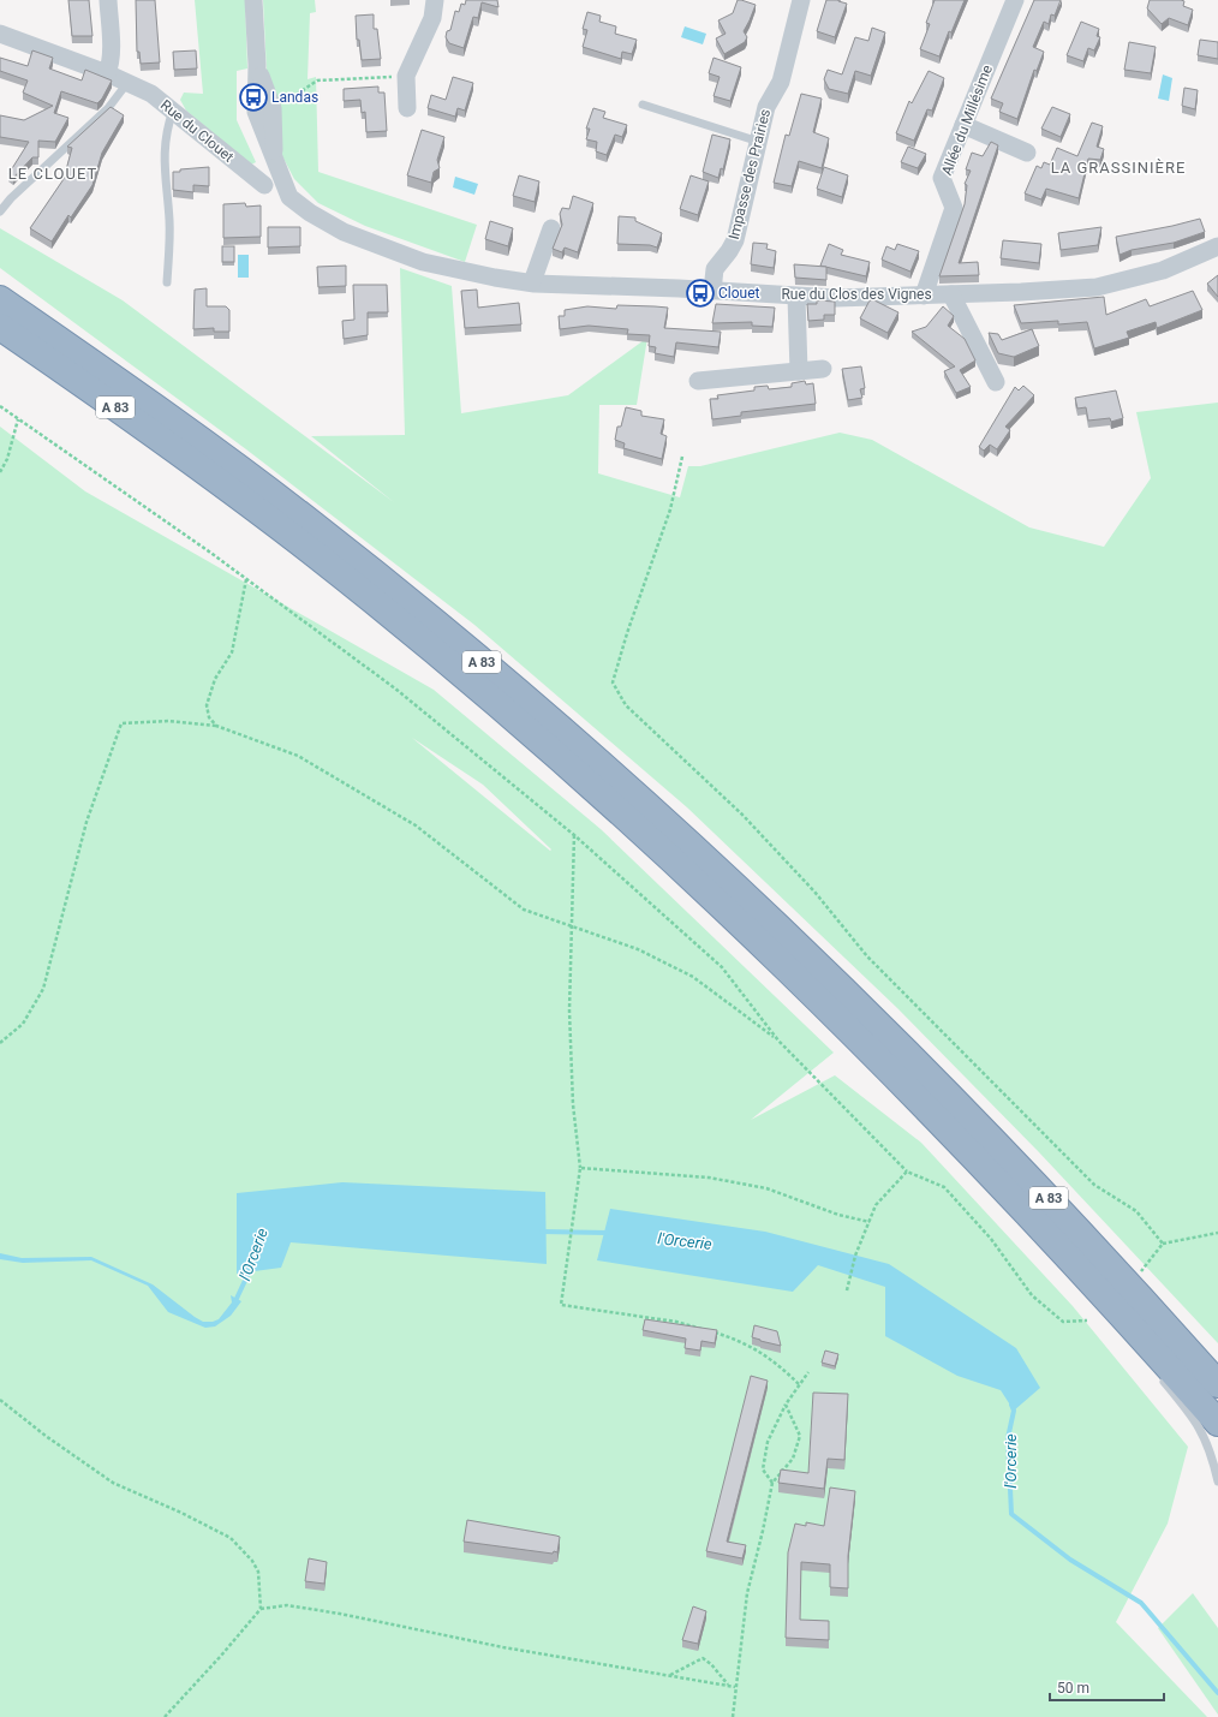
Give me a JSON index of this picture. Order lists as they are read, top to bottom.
{
  "streets": {
    "highway": ["A 83"],
    "street": [
      "Allée du Millésime",
      "Rue du Clouet",
      "Impasse des Prairies",
      "Rue du Clos des Vignes"
    ]
  },
  "crossings": [
    ["Allée du Millésime", "Rue du Clos des Vignes"],
    ["Impasse des Prairies", "Rue du Clos des Vignes"]
  ],
  "districts": ["LA GRASSINIÈRE", "LE CLOUET"],
  "water": ["l'Orcerie"],
  "places": {
    "bus stop": ["Landas", "Clouet"]
  },
  "scale_bar": "50 m"
}
